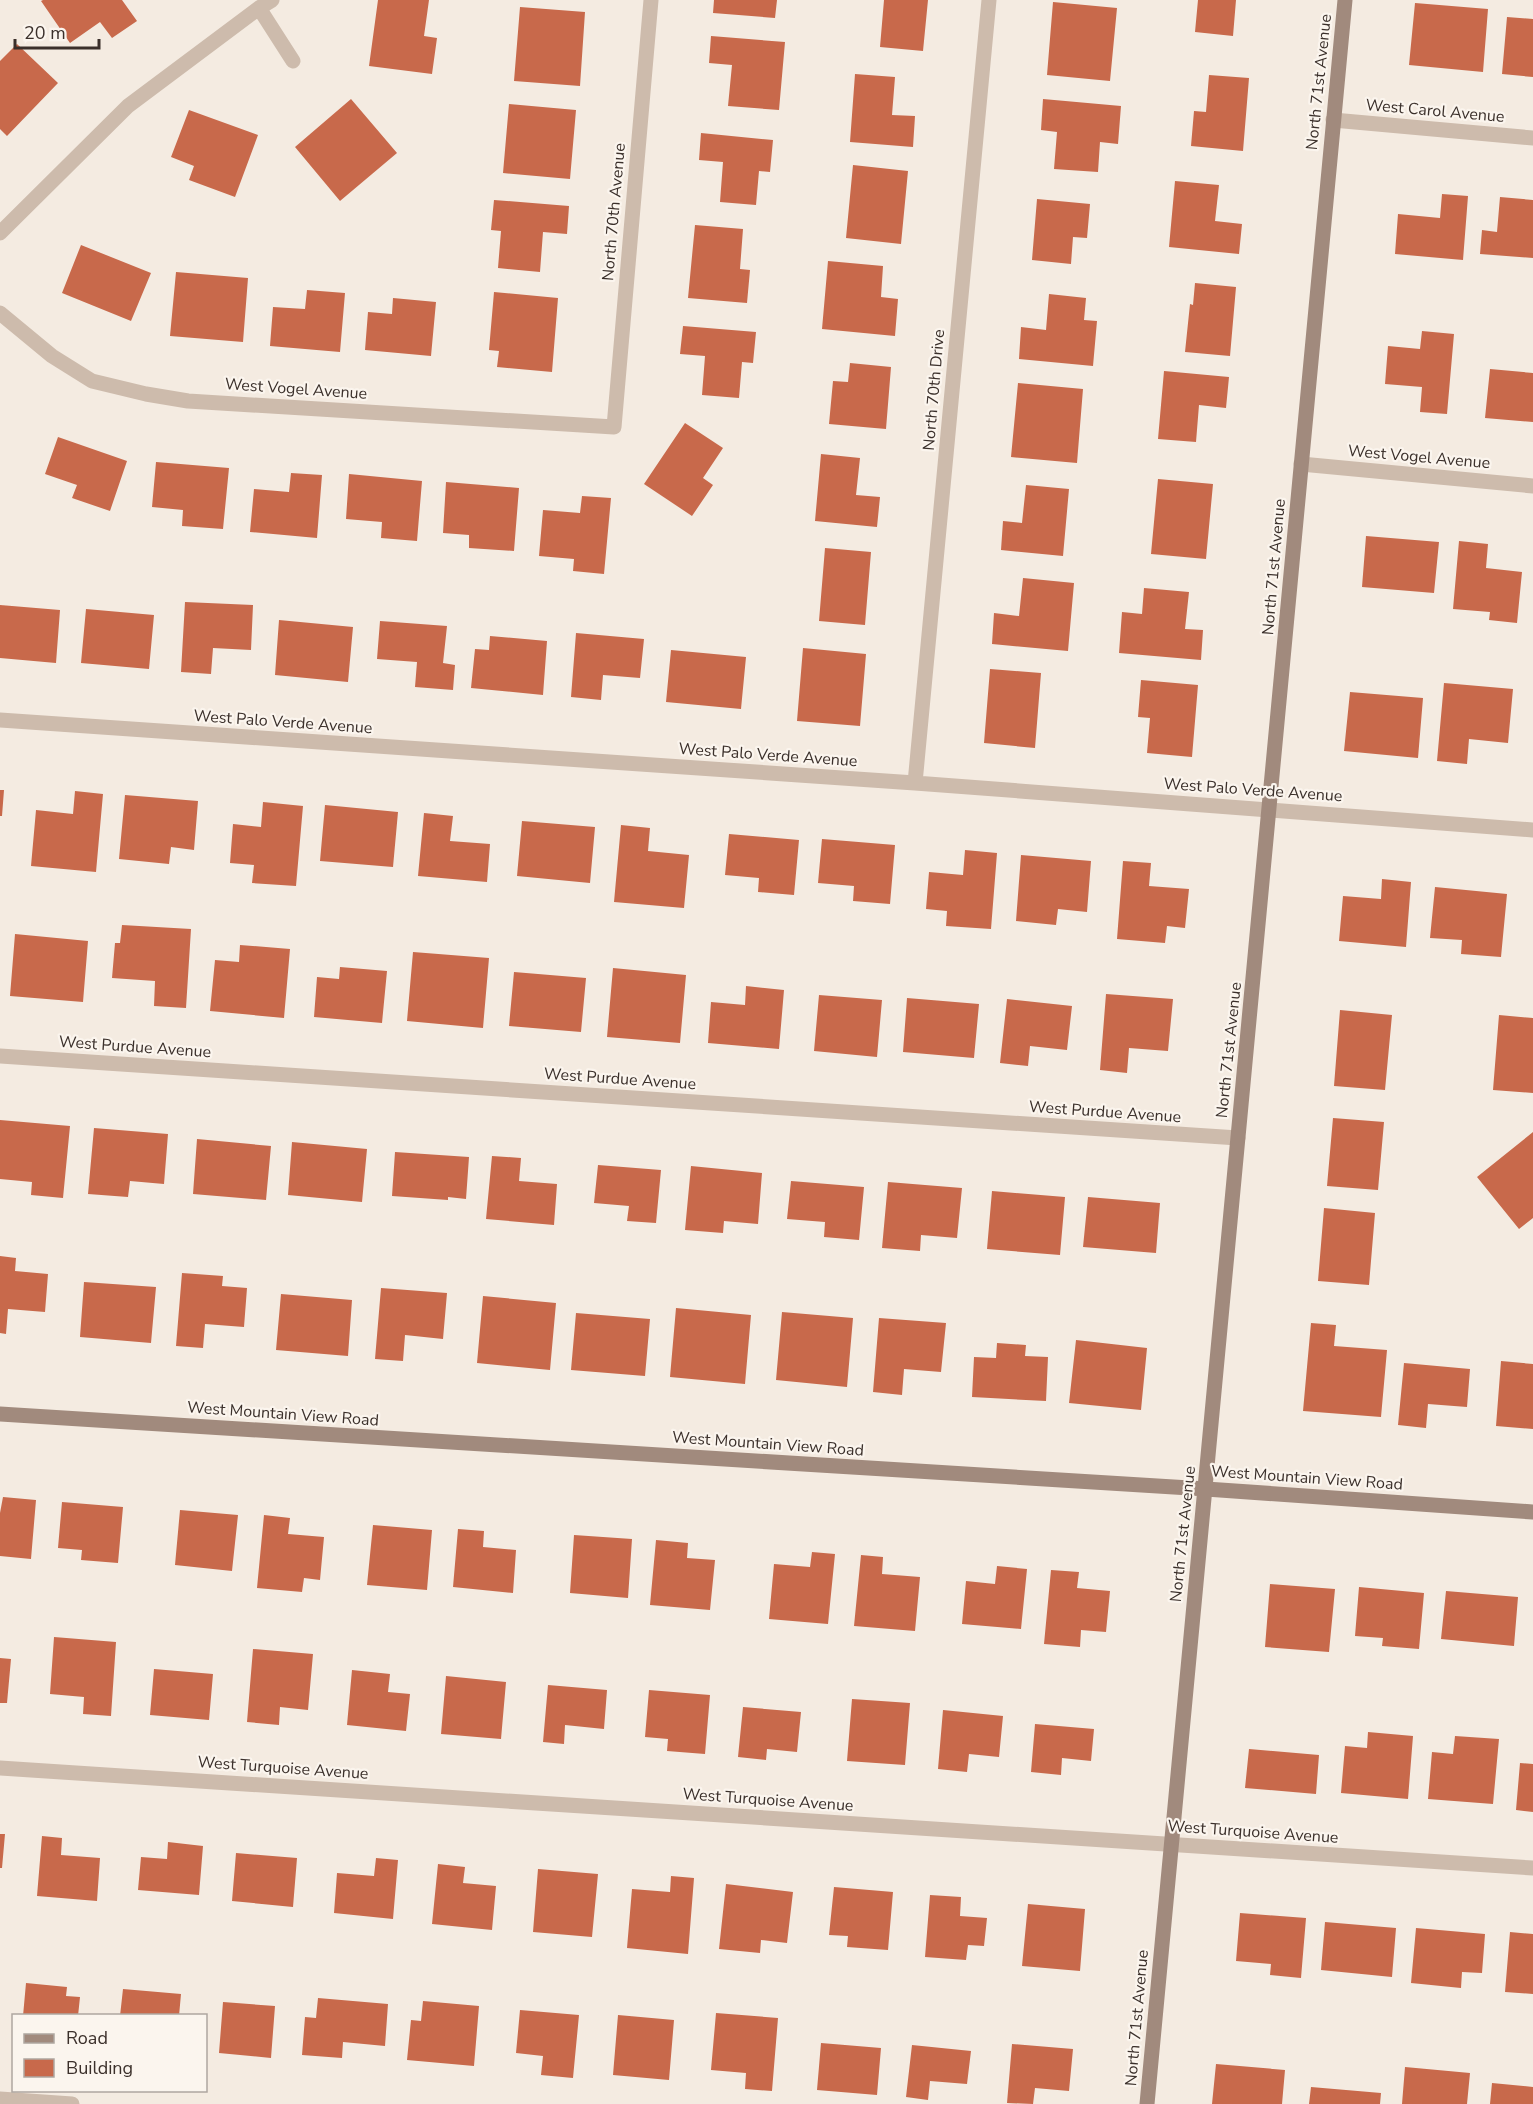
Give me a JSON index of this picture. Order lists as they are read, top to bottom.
{
  "streets": {
    "street": [
      "North 71st Avenue",
      "West Carol Avenue",
      "North 70th Avenue",
      "West Vogel Avenue",
      "North 70th Drive",
      "West Palo Verde Avenue",
      "West Purdue Avenue",
      "West Mountain View Road",
      "West Turquoise Avenue"
    ]
  },
  "crossings": [
    ["North 71st Avenue", "West Carol Avenue"],
    ["North 71st Avenue", "West Vogel Avenue"],
    ["North 71st Avenue", "West Palo Verde Avenue"],
    ["North 71st Avenue", "West Purdue Avenue"],
    ["North 71st Avenue", "West Mountain View Road"],
    ["North 71st Avenue", "West Turquoise Avenue"],
    ["North 70th Avenue", "West Vogel Avenue"],
    ["North 70th Drive", "West Palo Verde Avenue"]
  ],
  "legend": ["Road", "Building"],
  "scale_bar": "20 m"
}
